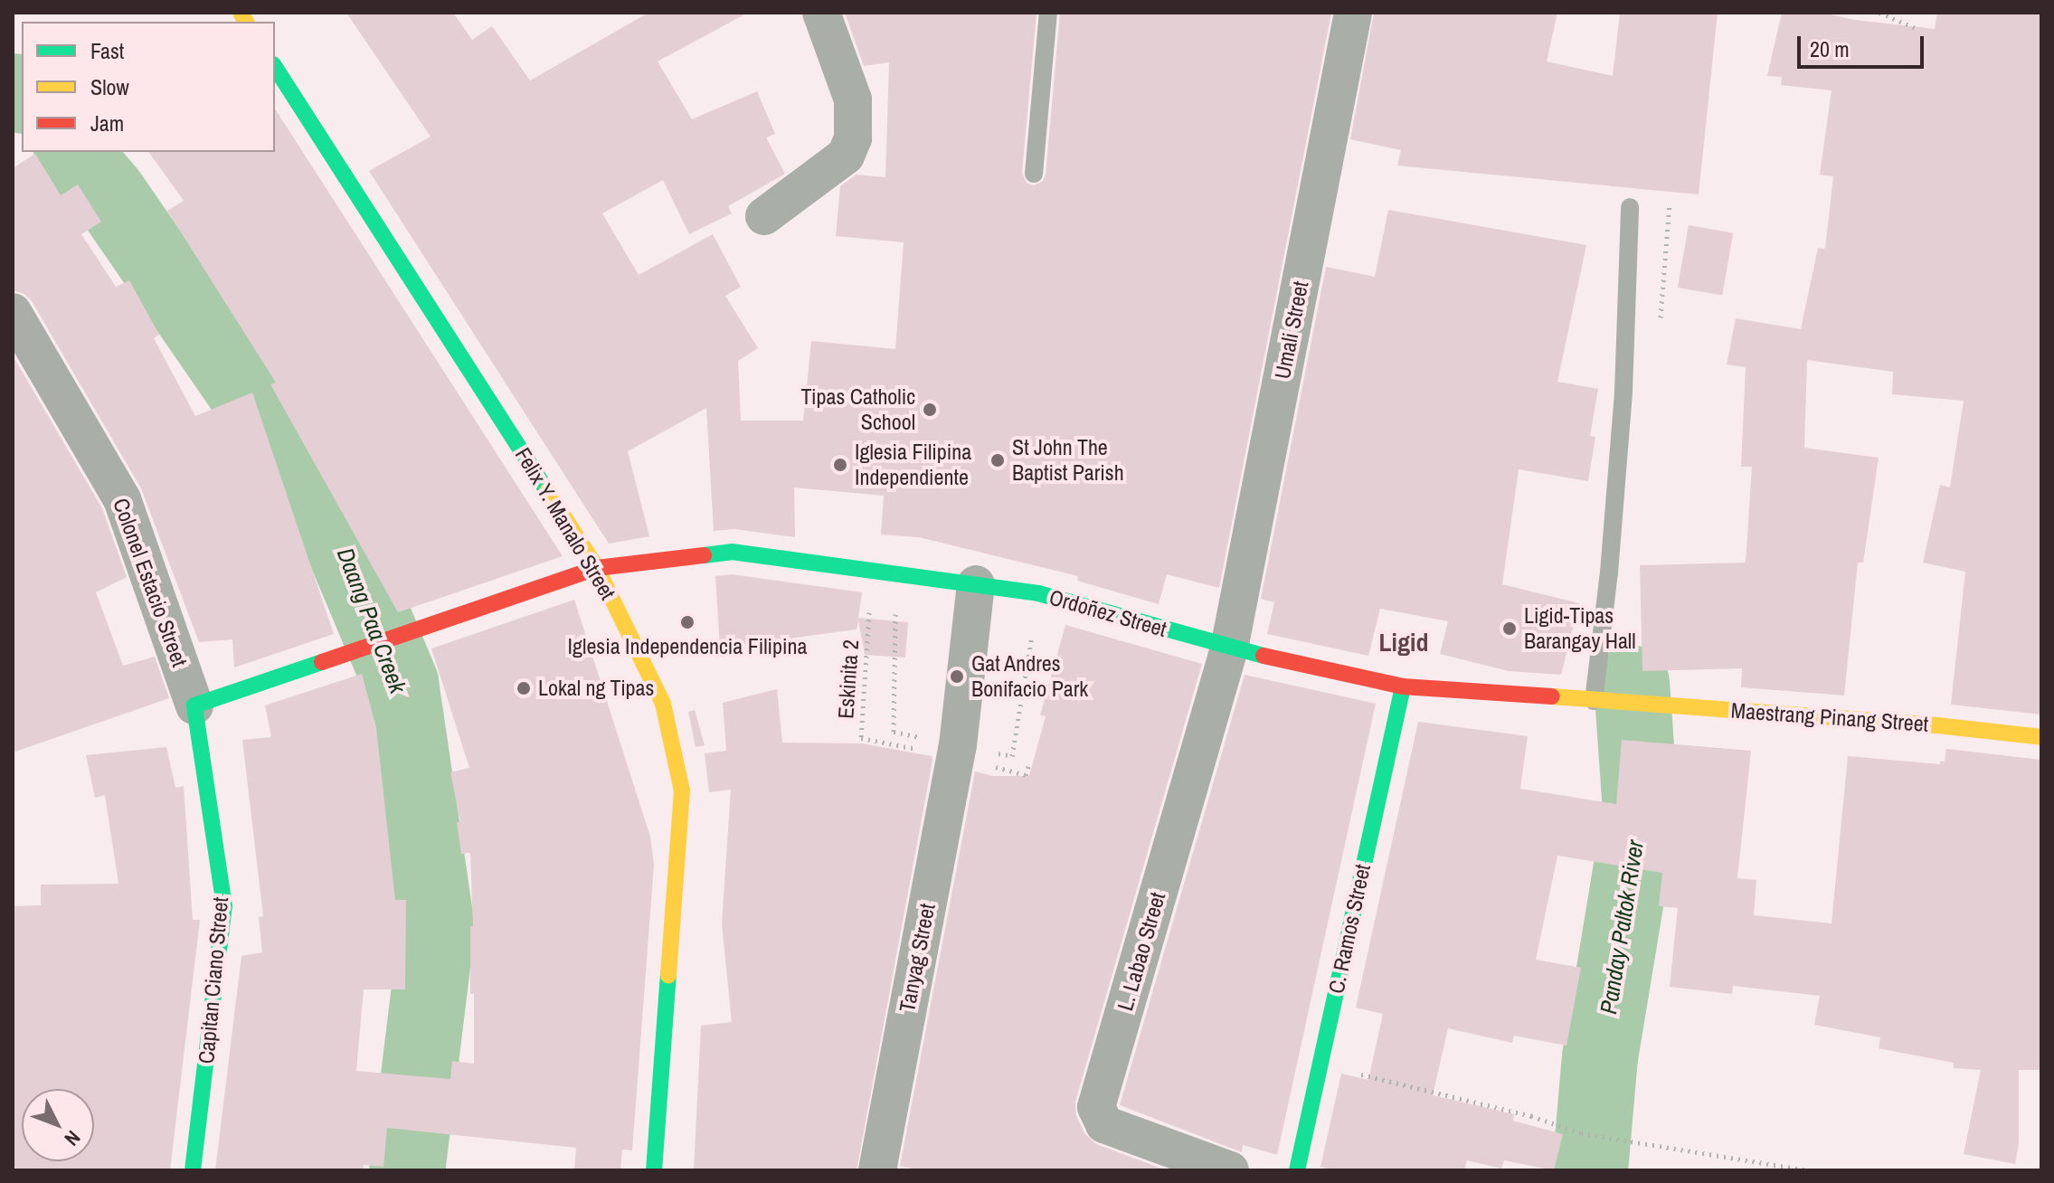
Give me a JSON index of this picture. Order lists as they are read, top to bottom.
{
  "streets": {
    "main road": [
      "Felix Y. Manalo Street",
      "Ordoñez Street",
      "Maestrang Pinang Street",
      "C. Ramos Street",
      "Capitan Ciano Street"
    ],
    "street": [
      "Umali Street",
      "Colonel Estacio Street",
      "L. Labao Street",
      "Tanyag Street"
    ],
    "path": ["Eskinita 2"]
  },
  "crossings": [
    ["Umali Street", "Ordoñez Street"],
    ["Umali Street", "L. Labao Street"],
    ["Felix Y. Manalo Street", "Ordoñez Street"],
    ["Colonel Estacio Street", "Ordoñez Street"],
    ["Colonel Estacio Street", "Capitan Ciano Street"],
    ["Ordoñez Street", "Eskinita 2"],
    ["Ordoñez Street", "Maestrang Pinang Street"],
    ["Ordoñez Street", "C. Ramos Street"],
    ["Ordoñez Street", "L. Labao Street"],
    ["Ordoñez Street", "Tanyag Street"],
    ["Ordoñez Street", "Capitan Ciano Street"],
    ["Eskinita 2", "Tanyag Street"]
  ],
  "districts": ["Ligid"],
  "water": ["Daang Paa Creek", "Panday Paltok River"],
  "places": [
    "Tipas Catholic School",
    "St John The Baptist Parish",
    "Iglesia Filipina Independiente",
    "Iglesia Independencia Filipina",
    "Ligid-Tipas Barangay Hall",
    "Gat Andres Bonifacio Park",
    "Lokal ng Tipas"
  ],
  "legend": ["Fast", "Slow", "Jam"],
  "scale_bar": "20 m",
  "north": "bottom right"
}
